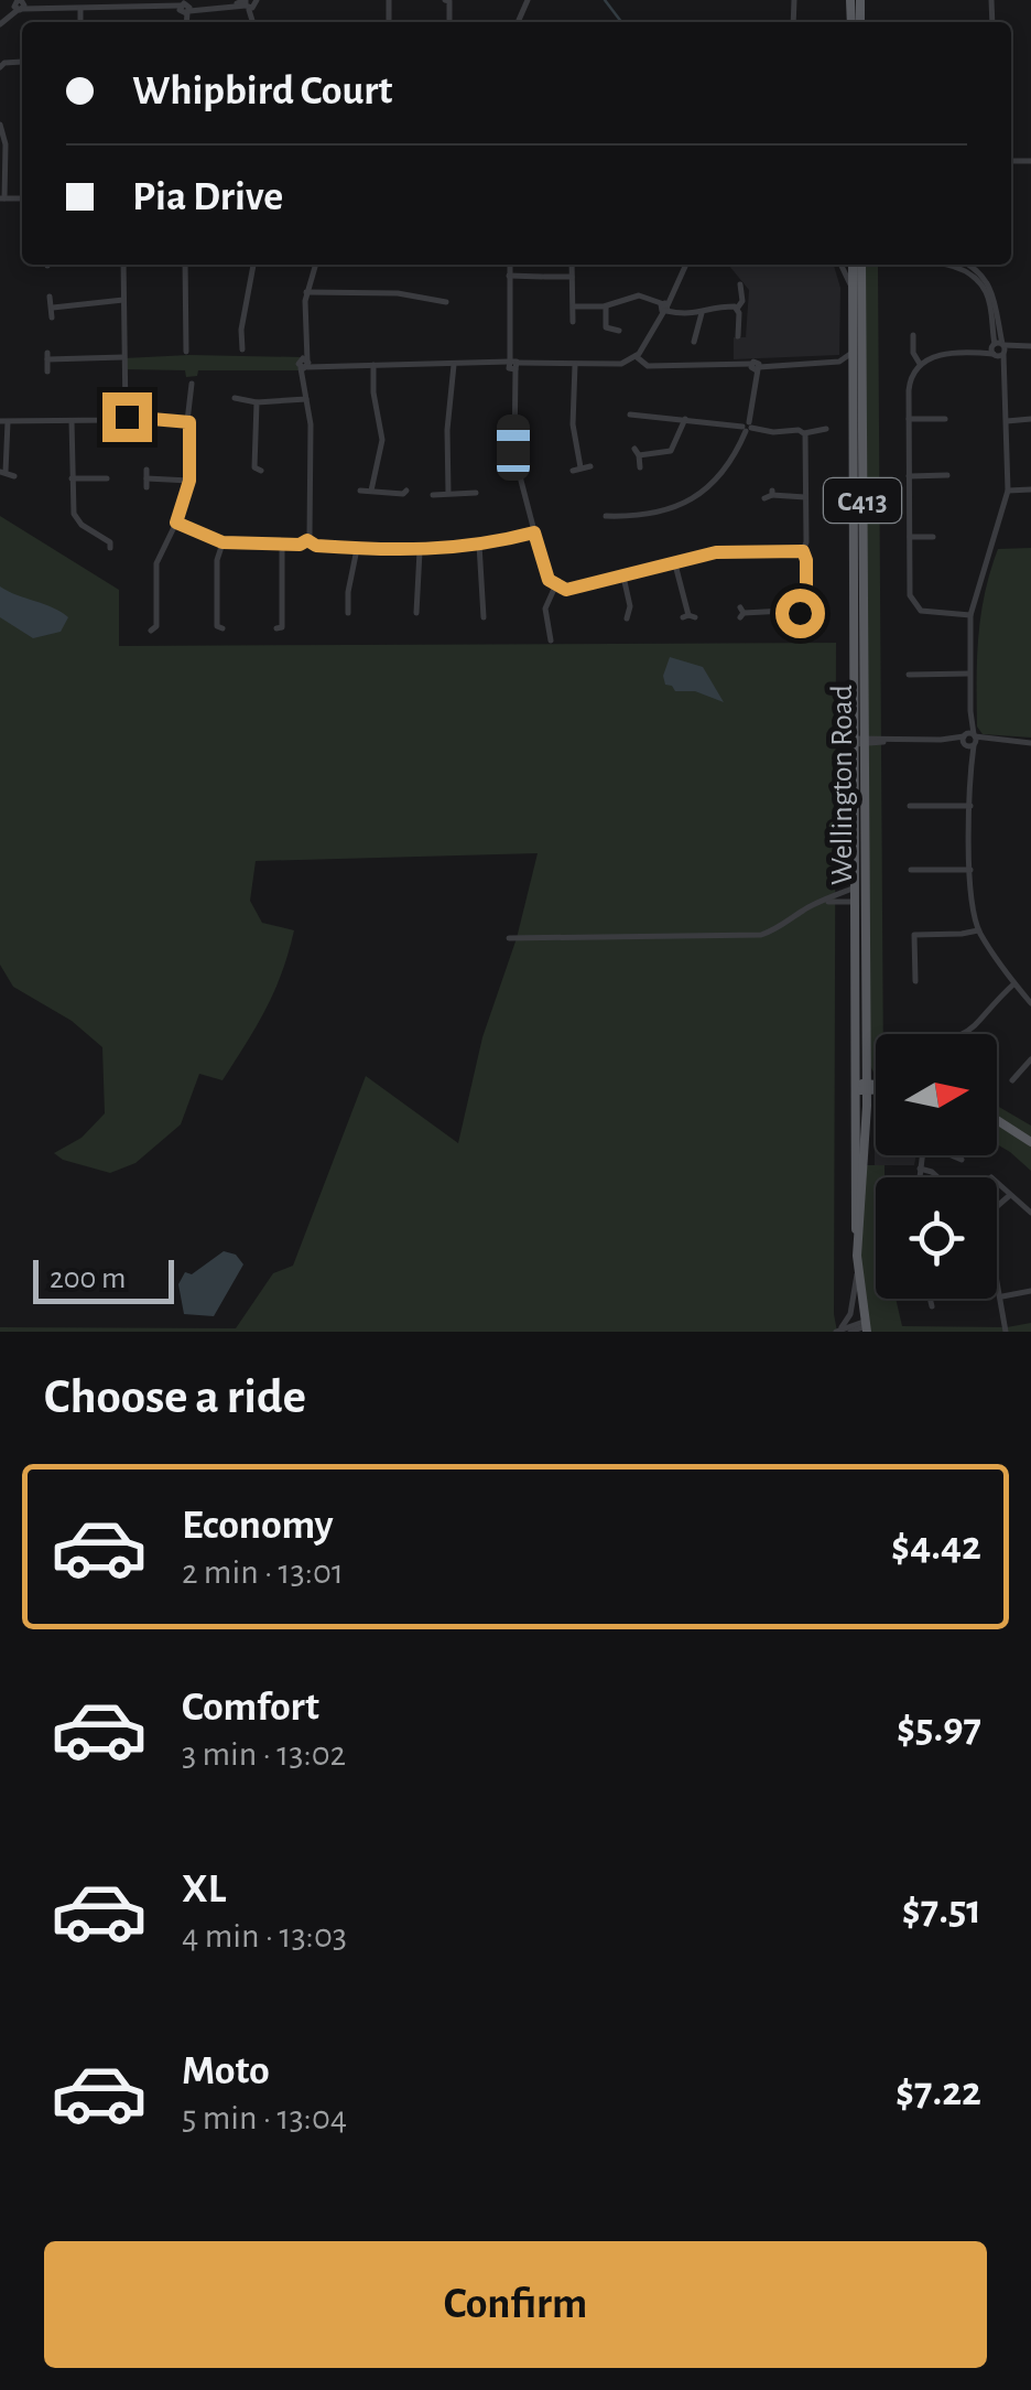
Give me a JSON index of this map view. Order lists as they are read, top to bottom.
{
  "streets": {
    "main road": ["C413", "Wellington Road"]
  },
  "scale_bar": "200 m",
  "north": "right",
  "page": {
    "banner": ["Whipbird Court", "Pia Drive"],
    "scale": "200 m",
    "heading": "Choose a ride",
    "list": [
      {
        "name": "Economy",
        "note": "2 min · 13:01",
        "value": "$4.42"
      },
      {
        "name": "Comfort",
        "note": "3 min · 13:02",
        "value": "$5.97"
      },
      {
        "name": "XL",
        "note": "4 min · 13:03",
        "value": "$7.51"
      },
      {
        "name": "Moto",
        "note": "5 min · 13:04",
        "value": "$7.22"
      }
    ],
    "buttons": "Confirm"
  }
}
